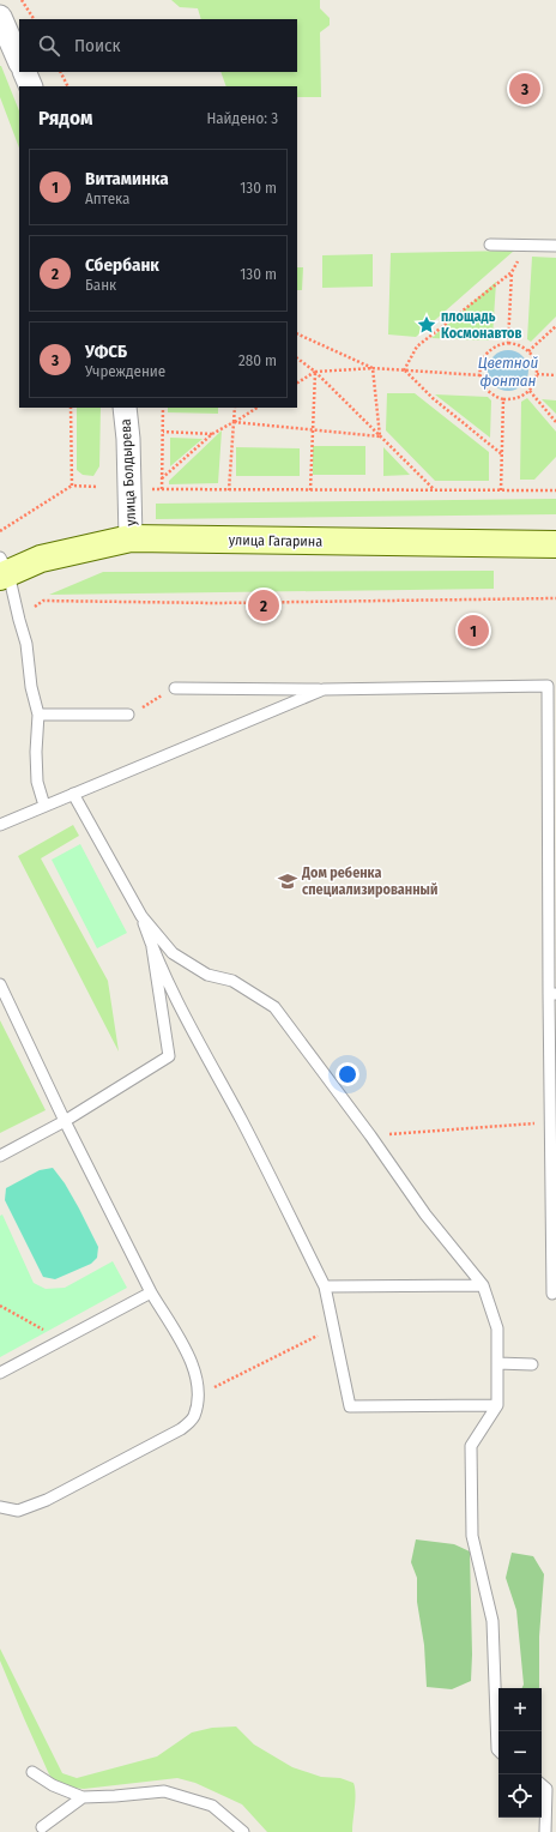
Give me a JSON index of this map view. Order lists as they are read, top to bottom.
{
  "streets": {
    "main road": ["улица Гагарина"],
    "street": ["улица Болдырева"]
  },
  "crossings": [
    ["улица Болдырева", "улица Гагарина"]
  ],
  "water": ["Цветной фонтан"],
  "places": {
    "place": ["площадь Космонавтов"],
    "school or university": ["Дом ребенка специализированный"]
  },
  "page": {
    "search": "Поиск",
    "pins": ["3", "2", "1"],
    "heading": ["Рядом", "Найдено: 3"],
    "list": [
      {
        "mark": "1",
        "name": "Витаминка",
        "note": "Аптека",
        "value": "130 m"
      },
      {
        "mark": "2",
        "name": "Сбербанк",
        "note": "Банк",
        "value": "130 m"
      },
      {
        "mark": "3",
        "name": "УФСБ",
        "note": "Учреждение",
        "value": "280 m"
      }
    ],
    "map_buttons": ["+", "−"]
  }
}
